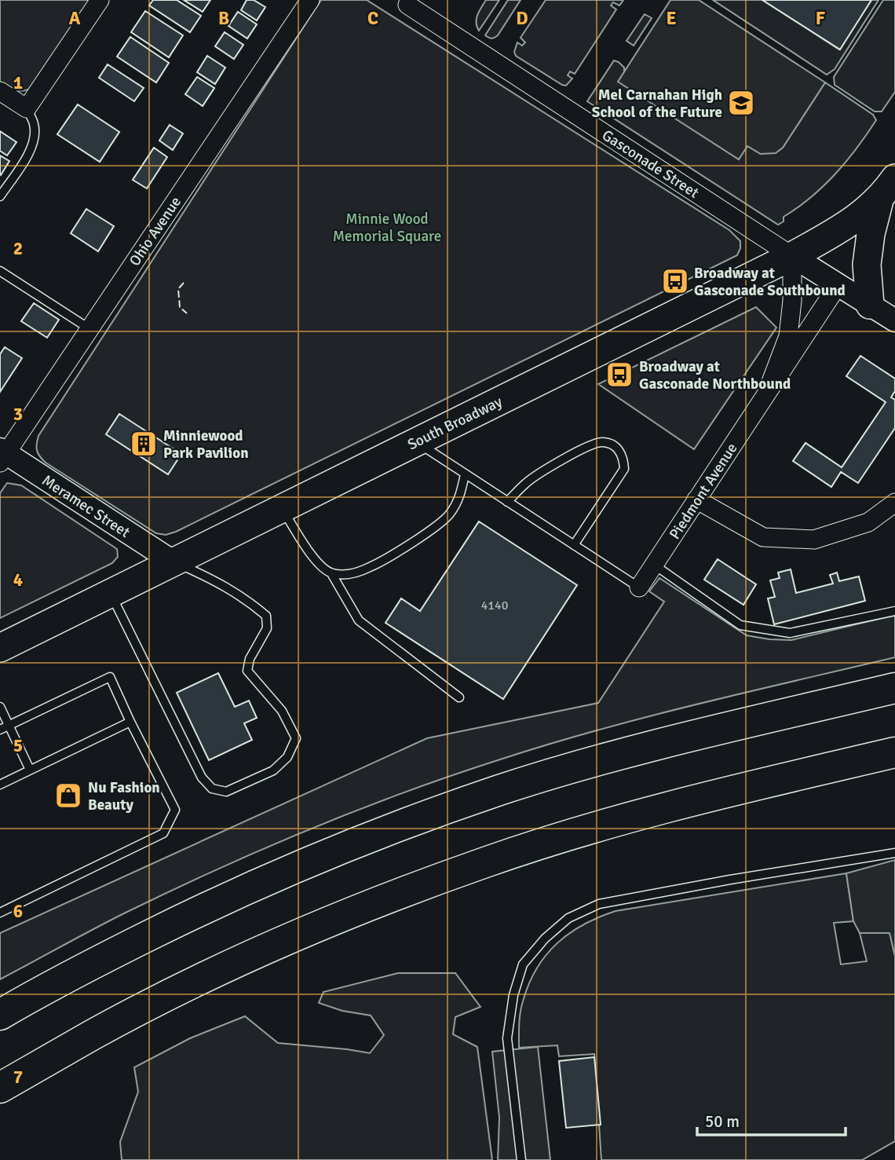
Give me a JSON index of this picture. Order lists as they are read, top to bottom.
{
  "streets": {
    "main road": ["South Broadway"],
    "street": [
      "Gasconade Street",
      "Ohio Avenue",
      "Piedmont Avenue",
      "Meramec Street"
    ]
  },
  "crossings": [
    ["Gasconade Street", "South Broadway"],
    ["Gasconade Street", "Piedmont Avenue"],
    ["Ohio Avenue", "Meramec Street"],
    ["South Broadway", "Piedmont Avenue"],
    ["South Broadway", "Meramec Street"]
  ],
  "parks": ["Minnie Wood Memorial Square"],
  "places": {
    "school or university": ["Mel Carnahan High School of the Future"],
    "bus stop": ["Broadway at Gasconade Southbound", "Broadway at Gasconade Northbound"],
    "building": ["Minniewood Park Pavilion"],
    "shop": ["Nu Fashion Beauty"]
  },
  "house_numbers": ["4140"],
  "scale_bar": "50 m",
  "grid": {
    "columns": [
      "A",
      "B",
      "C",
      "D",
      "E",
      "F"
    ],
    "rows": [
      "1",
      "2",
      "3",
      "4",
      "5",
      "6",
      "7"
    ]
  }
}
